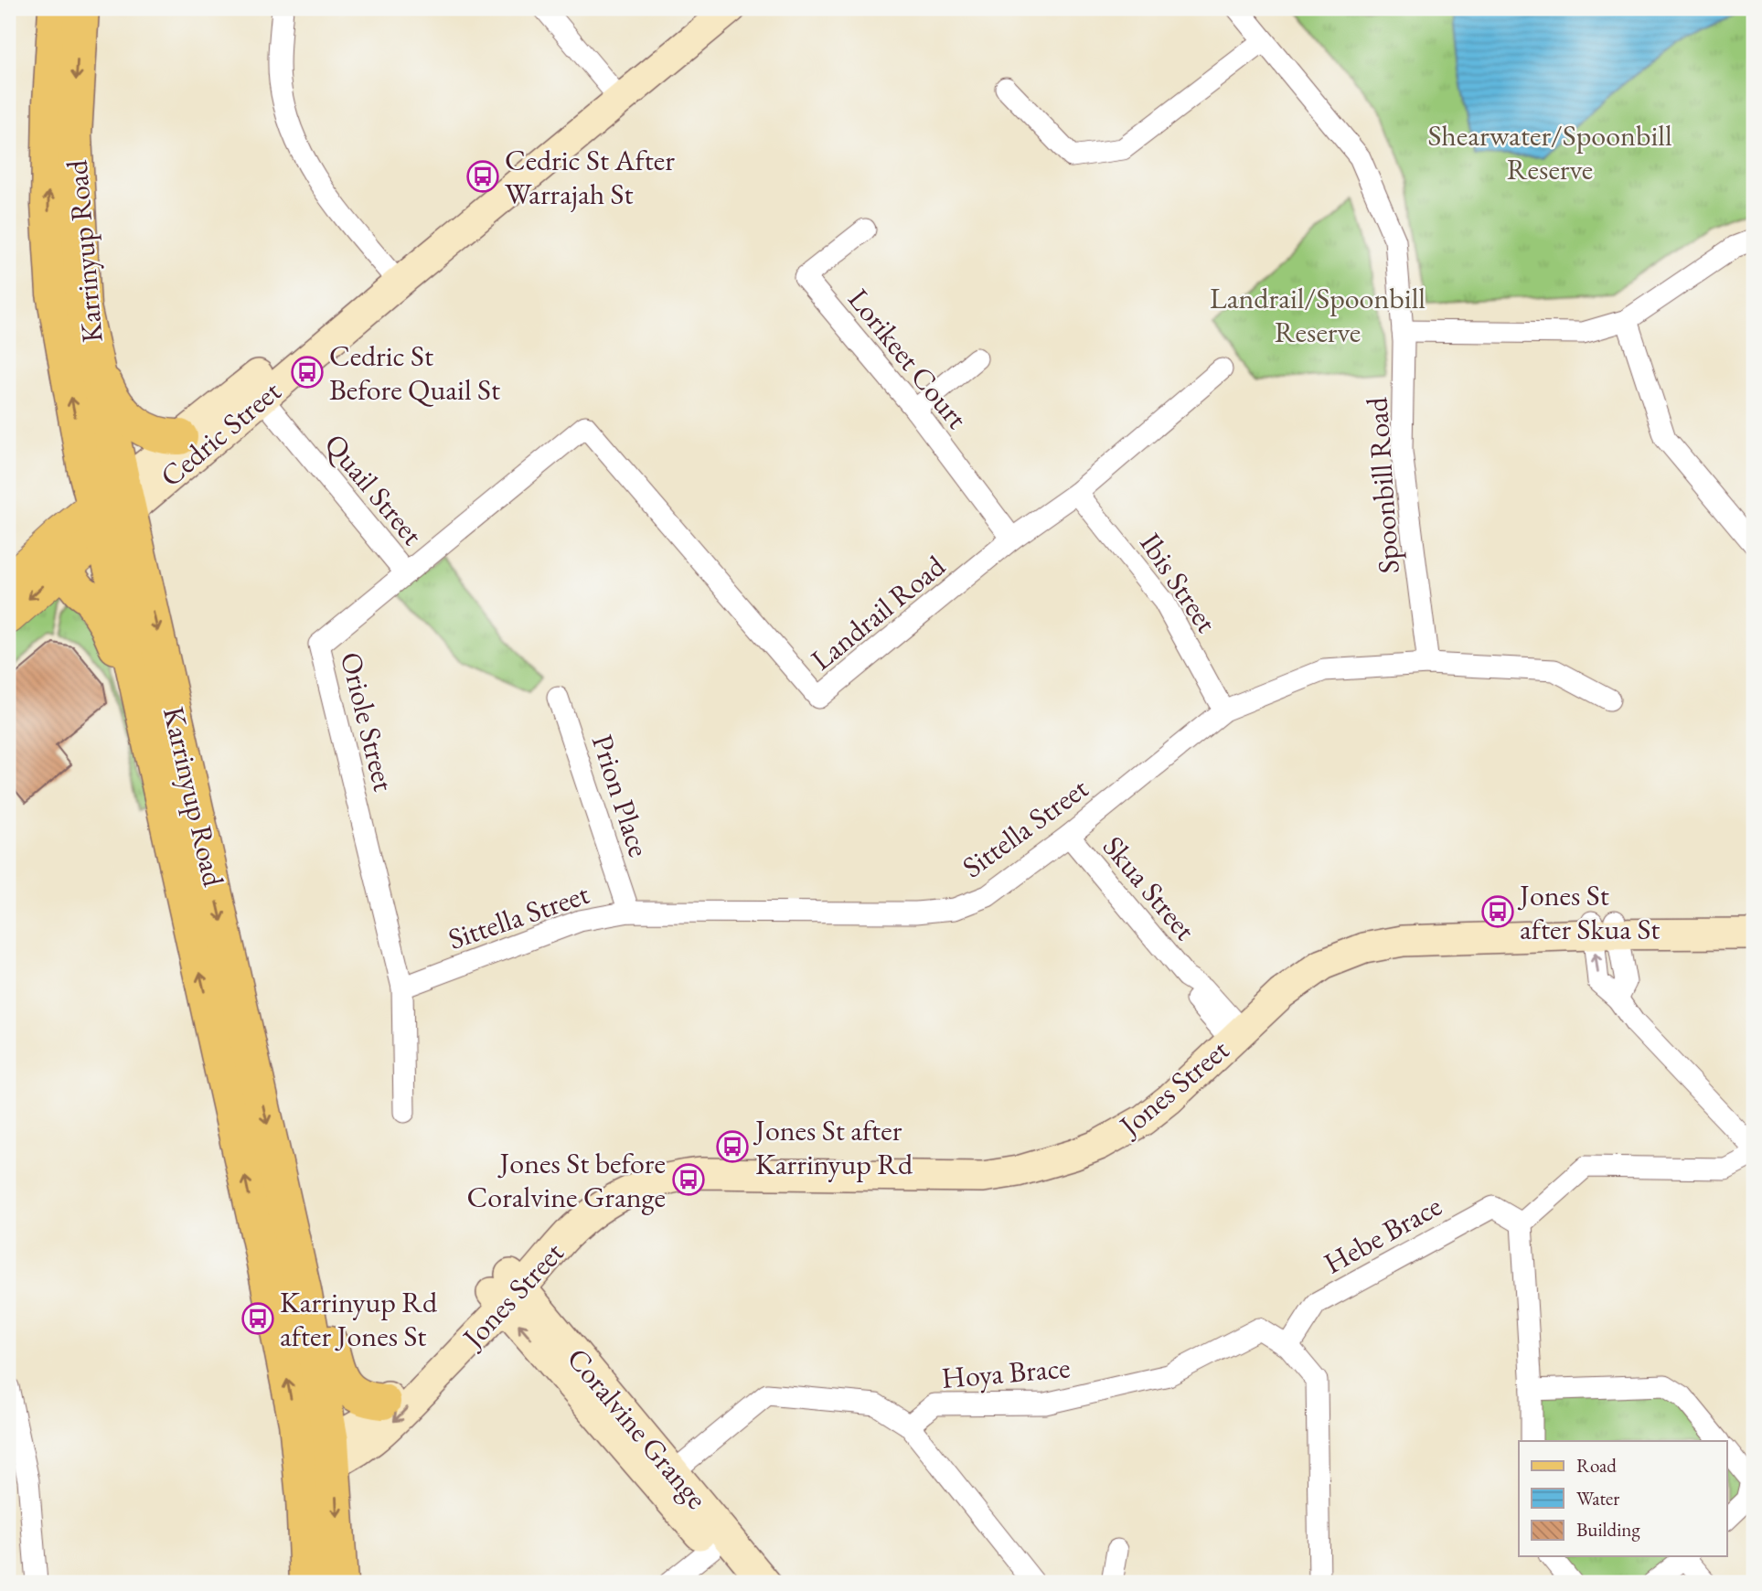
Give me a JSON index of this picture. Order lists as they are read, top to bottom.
{
  "streets": {
    "highway": ["Karrinyup Road"],
    "main road": ["Cedric Street"],
    "street": [
      "Lorikeet Court",
      "Spoonbill Road",
      "Quail Street",
      "Ibis Street",
      "Landrail Road",
      "Oriole Street",
      "Prion Place",
      "Sittella Street",
      "Skua Street",
      "Jones Street",
      "Hebe Brace",
      "Hoya Brace",
      "Coralvine Grange"
    ]
  },
  "crossings": [
    ["Karrinyup Road", "Cedric Street"],
    ["Karrinyup Road", "Jones Street"],
    ["Lorikeet Court", "Landrail Road"],
    ["Cedric Street", "Quail Street"],
    ["Spoonbill Road", "Sittella Street"],
    ["Quail Street", "Oriole Street"],
    ["Ibis Street", "Landrail Road"],
    ["Ibis Street", "Sittella Street"],
    ["Landrail Road", "Oriole Street"],
    ["Oriole Street", "Sittella Street"],
    ["Prion Place", "Sittella Street"],
    ["Sittella Street", "Skua Street"],
    ["Skua Street", "Jones Street"],
    ["Jones Street", "Coralvine Grange"],
    ["Hebe Brace", "Hoya Brace"]
  ],
  "parks": ["Shearwater/Spoonbill Reserve", "Landrail/Spoonbill Reserve"],
  "places": {
    "bus stop": [
      "Cedric St After Warrajah St",
      "Cedric St Before Quail St",
      "Jones St after Skua St",
      "Jones St after Karrinyup Rd",
      "Jones St before Coralvine Grange",
      "Karrinyup Rd after Jones St"
    ]
  },
  "legend": ["Road", "Water", "Building"]
}
